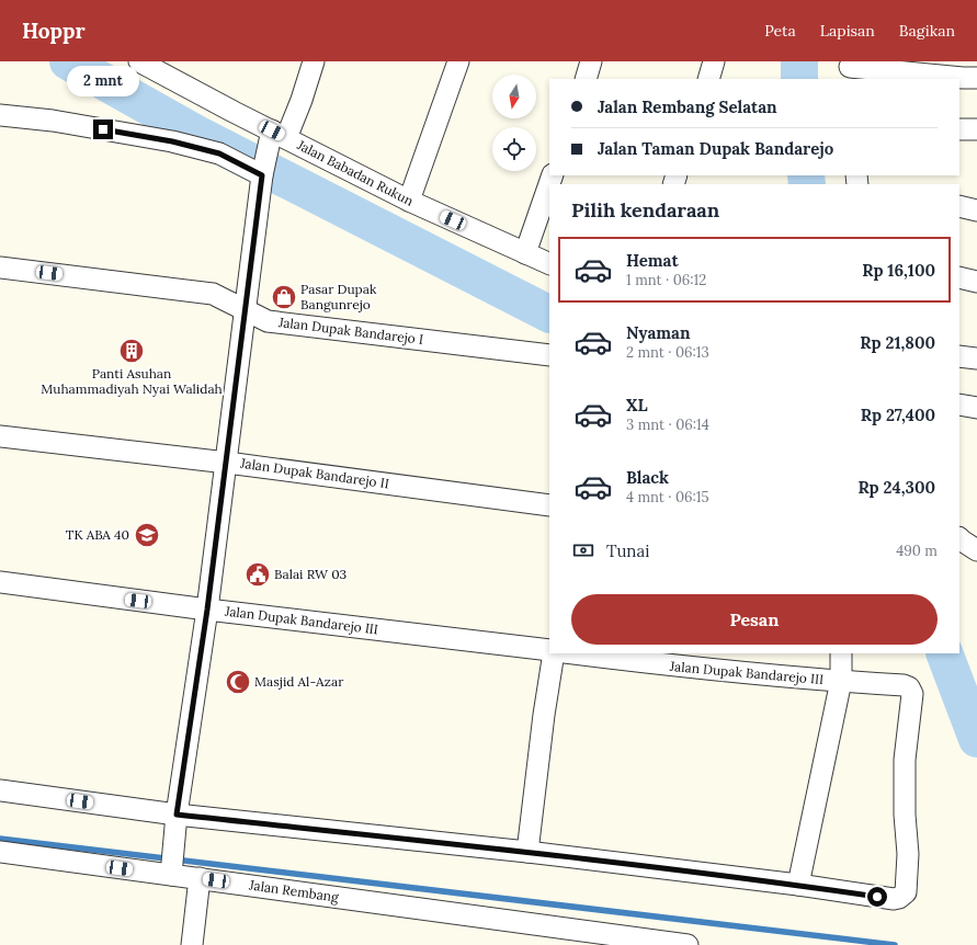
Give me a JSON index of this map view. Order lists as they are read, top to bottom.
{
  "streets": {
    "street": [
      "Jalan Babadan Rukun",
      "Jalan Dupak Bandarejo I",
      "Jalan Dupak Bandarejo II",
      "Jalan Dupak Bandarejo III",
      "Jalan Rembang"
    ]
  },
  "places": {
    "shop": ["Pasar Dupak Bangunrejo"],
    "building": ["Panti Asuhan Muhammadiyah Nyai Walidah"],
    "school or university": ["TK ABA 40"],
    "public building": ["Balai RW 03"],
    "mosque": ["Masjid Al-Azar"]
  },
  "north": "bottom",
  "page": {
    "header": "Hoppr",
    "nav": ["Peta", "Lapisan", "Bagikan"],
    "bubble": "2 mnt",
    "banner": ["Jalan Rembang Selatan", "Jalan Taman Dupak Bandarejo"],
    "heading": "Pilih kendaraan",
    "list": [
      {
        "name": "Hemat",
        "note": "1 mnt · 06:12",
        "value": "Rp 16,100"
      },
      {
        "name": "Nyaman",
        "note": "2 mnt · 06:13",
        "value": "Rp 21,800"
      },
      {
        "name": "XL",
        "note": "3 mnt · 06:14",
        "value": "Rp 27,400"
      },
      {
        "name": "Black",
        "note": "4 mnt · 06:15",
        "value": "Rp 24,300"
      }
    ],
    "pay": ["Tunai", "490 m"],
    "buttons": "Pesan"
  }
}
